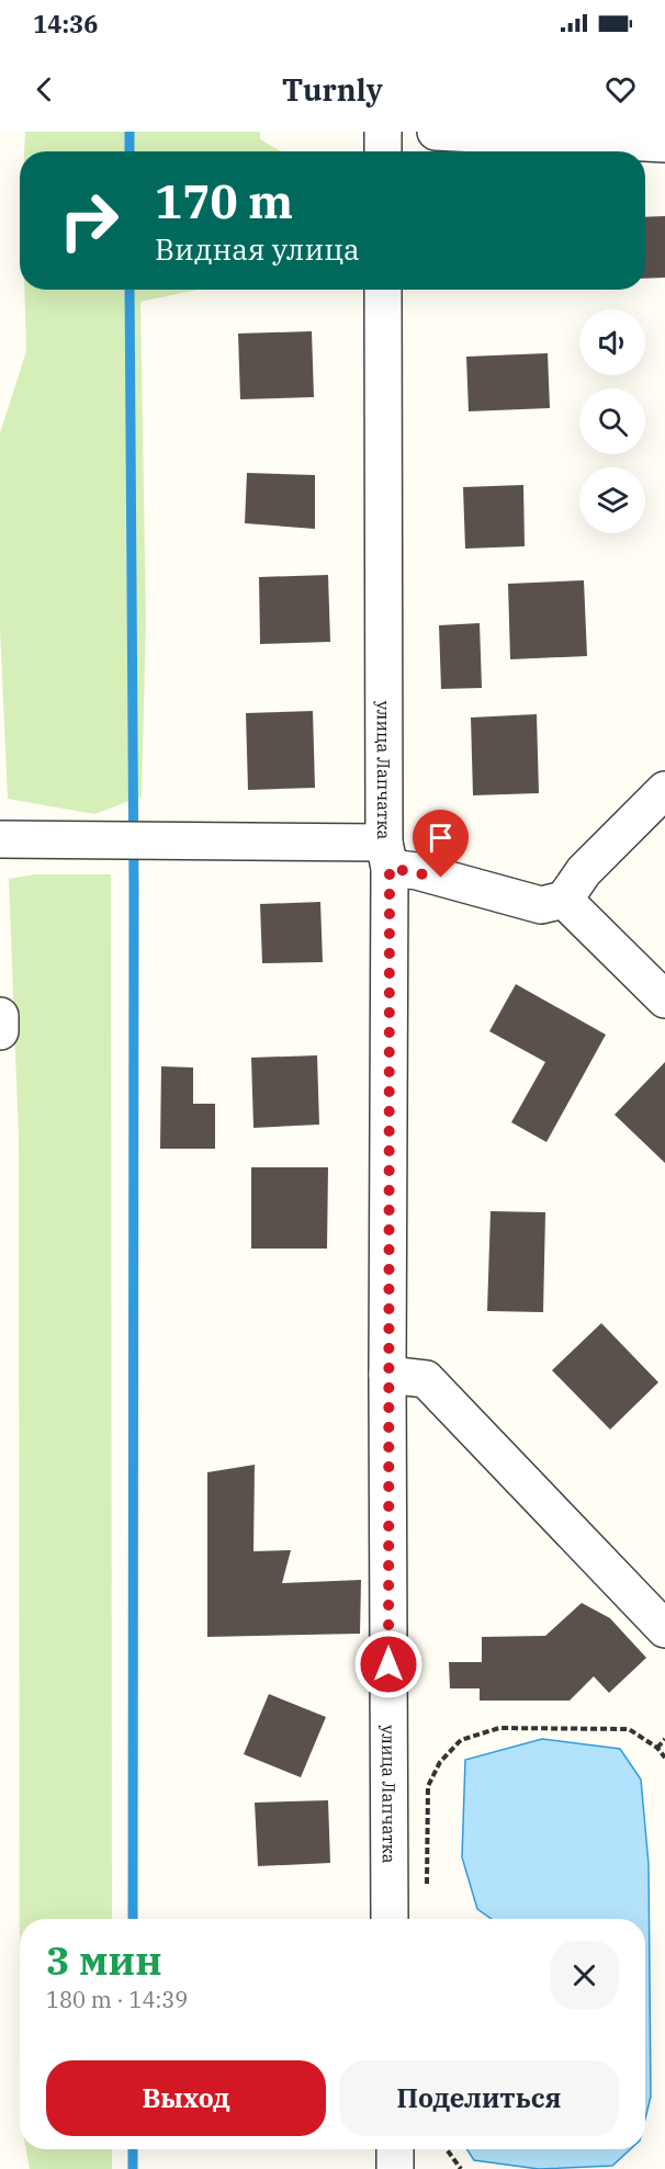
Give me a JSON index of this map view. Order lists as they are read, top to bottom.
{
  "streets": {
    "street": ["улица Лапчатка"]
  },
  "page": {
    "status": "14:36",
    "header": "Turnly",
    "turn": ["170 m", "Видная улица"],
    "heading": ["3 мин", "180 m · 14:39"],
    "buttons": ["Выход", "Поделиться"]
  }
}
